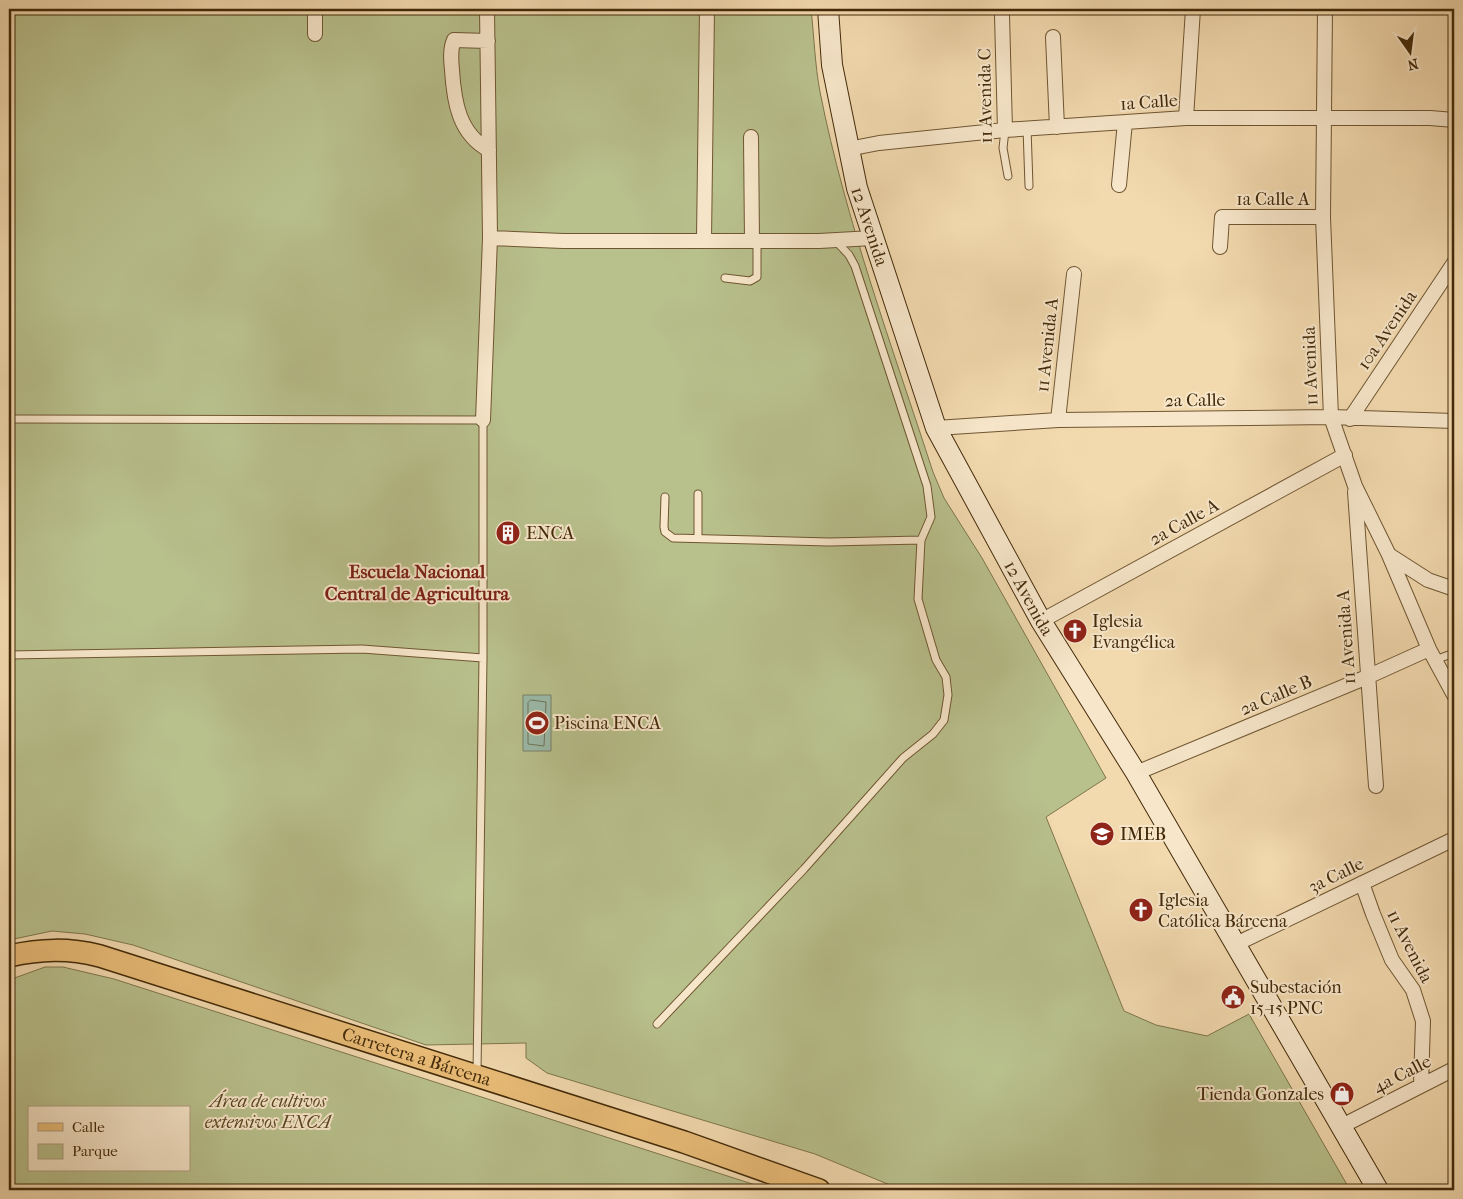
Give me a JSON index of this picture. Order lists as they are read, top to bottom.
{
  "streets": {
    "main road": ["12 Avenida", "Carretera a Bárcena"],
    "street": [
      "11 Avenida C",
      "1a Calle",
      "1a Calle A",
      "10a Avenida",
      "11 Avenida A",
      "11 Avenida",
      "2a Calle",
      "2a Calle A",
      "2a Calle B",
      "3a Calle",
      "4a Calle"
    ]
  },
  "crossings": [
    ["11 Avenida C", "1a Calle"],
    ["1a Calle", "12 Avenida"],
    ["1a Calle", "11 Avenida"],
    ["1a Calle A", "11 Avenida"],
    ["12 Avenida", "2a Calle"],
    ["12 Avenida", "2a Calle A"],
    ["12 Avenida", "2a Calle B"],
    ["12 Avenida", "3a Calle"],
    ["12 Avenida", "4a Calle"],
    ["10a Avenida", "2a Calle"],
    ["11 Avenida A", "11 Avenida"],
    ["11 Avenida A", "2a Calle"],
    ["11 Avenida A", "2a Calle B"],
    ["11 Avenida", "2a Calle"],
    ["11 Avenida", "2a Calle A"],
    ["11 Avenida", "2a Calle B"],
    ["11 Avenida", "3a Calle"],
    ["11 Avenida", "4a Calle"]
  ],
  "districts": ["Escuela Nacional Central de Agricultura"],
  "parks": ["Área de cultivos extensivos ENCA"],
  "places": {
    "building": ["ENCA"],
    "church": ["Iglesia Evangélica", "Iglesia Católica Bárcena"],
    "sports": ["Piscina ENCA"],
    "school or university": ["IMEB"],
    "public building": ["Subestación 15-15 PNC"],
    "shop": ["Tienda Gonzales"]
  },
  "legend": ["Calle", "Parque"],
  "north": "bottom"
}
